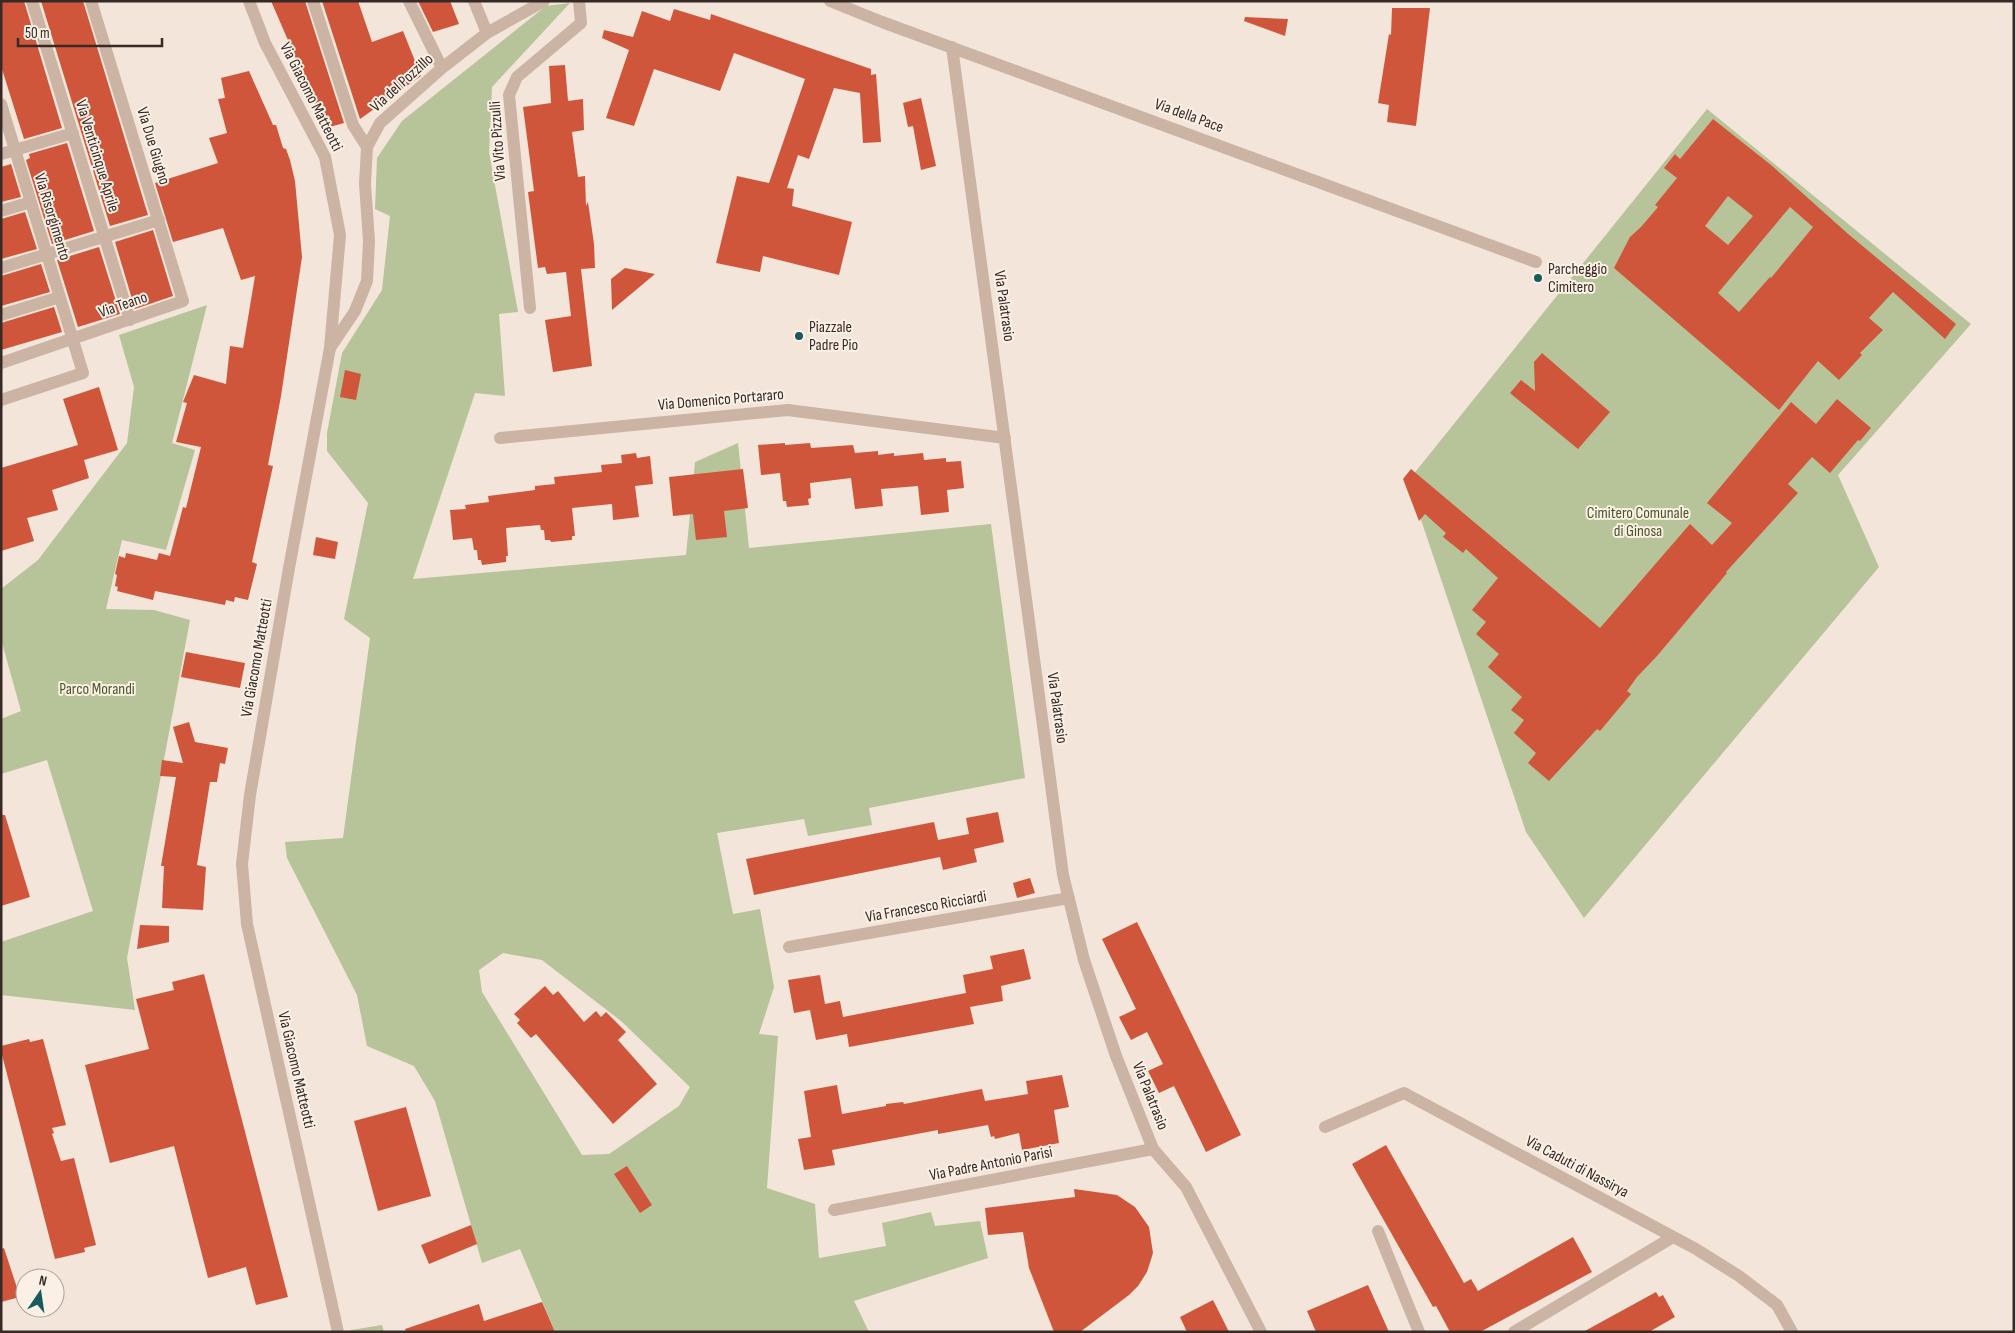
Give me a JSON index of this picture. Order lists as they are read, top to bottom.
{
  "streets": {
    "street": [
      "Via del Pozzillo",
      "Via Giacomo Matteotti",
      "Via della Pace",
      "Via Vito Pizzulli",
      "Via Due Giugno",
      "Via Venticinque Aprile",
      "Via Risorgimento",
      "Via Teano",
      "Via Palatrasio",
      "Via Domenico Portararo",
      "Via Francesco Ricciardi",
      "Via Padre Antonio Parisi",
      "Via Caduti di Nassirya"
    ]
  },
  "crossings": [
    ["Via del Pozzillo", "Via Giacomo Matteotti"],
    ["Via della Pace", "Via Palatrasio"],
    ["Via Due Giugno", "Via Teano"],
    ["Via Venticinque Aprile", "Via Teano"],
    ["Via Risorgimento", "Via Teano"],
    ["Via Palatrasio", "Via Domenico Portararo"],
    ["Via Palatrasio", "Via Francesco Ricciardi"],
    ["Via Palatrasio", "Via Padre Antonio Parisi"]
  ],
  "parks": ["Cimitero Comunale di Ginosa", "Parco Morandi"],
  "places": ["Parcheggio Cimitero", "Piazzale Padre Pio"],
  "scale_bar": "50 m",
  "north": "top"
}
